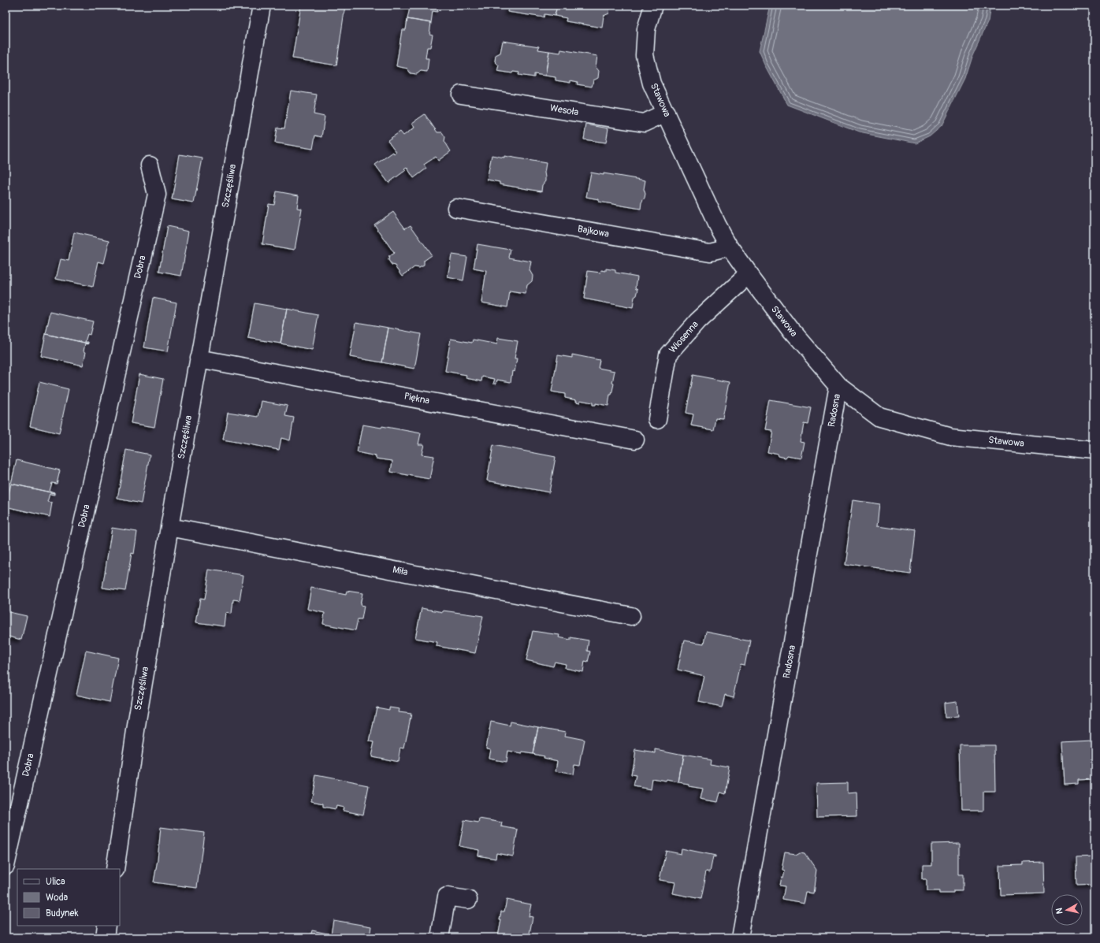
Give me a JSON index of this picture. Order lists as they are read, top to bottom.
{
  "streets": {
    "street": [
      "Stawowa",
      "Wesoła",
      "Szczęśliwa",
      "Bajkowa",
      "Dobra",
      "Wiosenna",
      "Piękna",
      "Radosna",
      "Miła"
    ]
  },
  "crossings": [
    ["Stawowa", "Wesoła"],
    ["Stawowa", "Bajkowa"],
    ["Stawowa", "Wiosenna"],
    ["Stawowa", "Radosna"],
    ["Szczęśliwa", "Piękna"],
    ["Szczęśliwa", "Miła"]
  ],
  "legend": ["Ulica", "Woda", "Budynek"],
  "north": "left"
}
